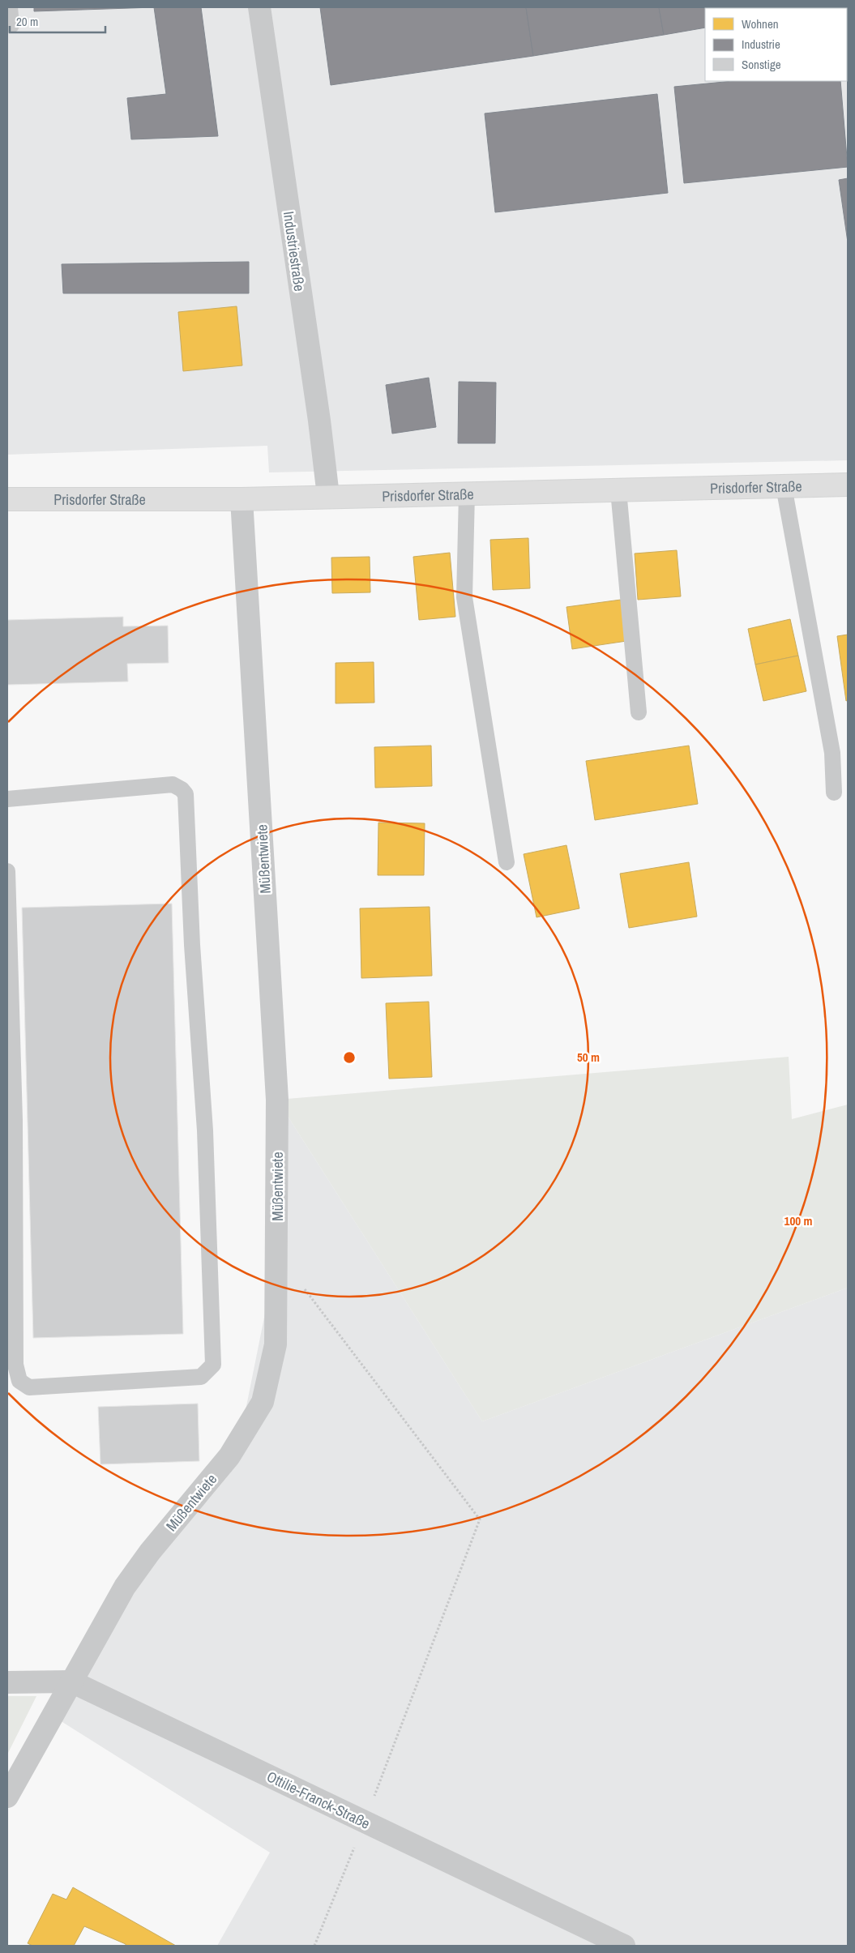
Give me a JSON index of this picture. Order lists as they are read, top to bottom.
{
  "streets": {
    "main road": ["Prisdorfer Straße"],
    "street": ["Industriestraße", "Müßentwiete", "Ottilie-Franck-Straße"]
  },
  "crossings": [
    ["Industriestraße", "Prisdorfer Straße"],
    ["Prisdorfer Straße", "Müßentwiete"],
    ["Müßentwiete", "Ottilie-Franck-Straße"]
  ],
  "legend": ["Wohnen", "Industrie", "Sonstige"],
  "scale_bar": "20 m",
  "rings": ["50 m", "100 m"]
}
